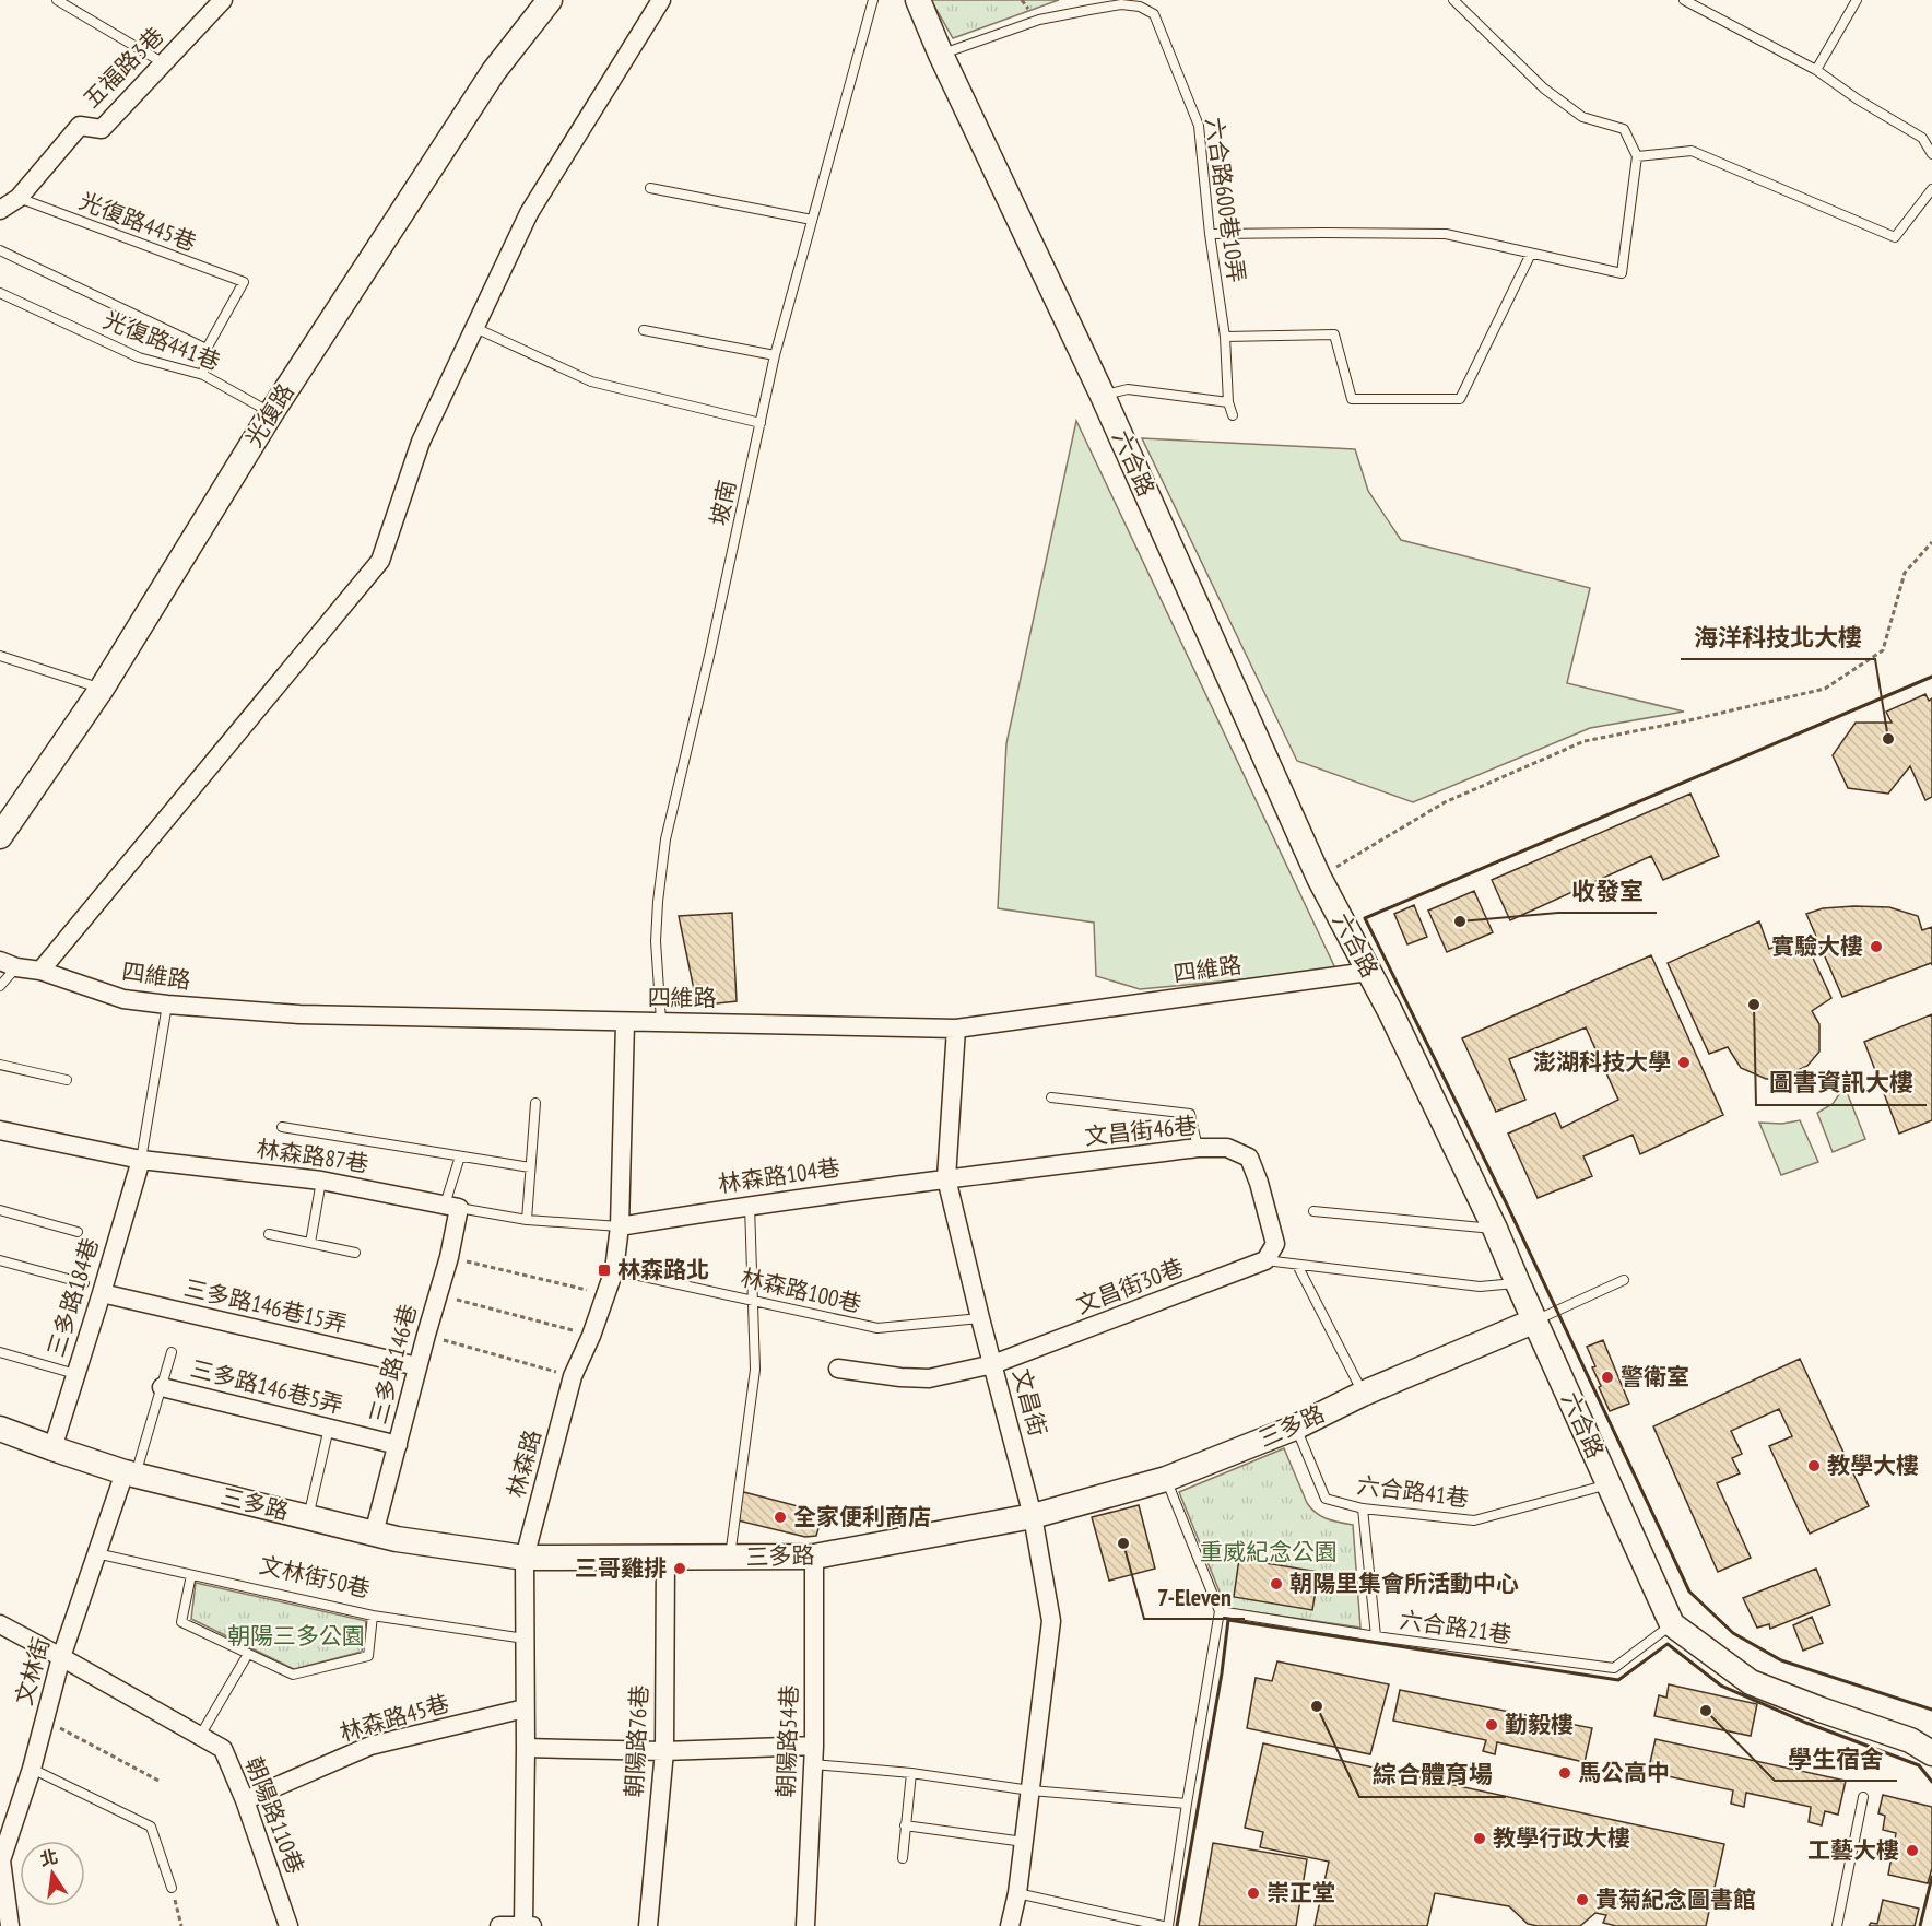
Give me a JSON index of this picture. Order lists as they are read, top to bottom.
{
  "streets": {
    "street": [
      "五福路3巷",
      "光復路",
      "六合路",
      "四維路",
      "文昌街46巷",
      "林森路87巷",
      "林森路104巷",
      "文昌街30巷",
      "三多路184巷",
      "三多路146巷15弄",
      "三多路146巷",
      "三多路146巷5弄",
      "文昌街",
      "三多路",
      "林森路",
      "文林街",
      "林森路45巷",
      "朝陽路76巷",
      "朝陽路54巷",
      "朝陽路110巷"
    ],
    "lane": [
      "六合路600巷10弄",
      "光復路445巷",
      "光復路441巷",
      "坡南",
      "林森路100巷",
      "六合路41巷",
      "文林街50巷",
      "六合路21巷"
    ]
  },
  "crossings": [
    ["五福路3巷", "光復路445巷"],
    ["光復路441巷", "光復路"],
    ["六合路", "四維路"],
    ["六合路", "三多路"],
    ["六合路", "六合路41巷"],
    ["六合路", "六合路21巷"],
    ["坡南", "四維路"],
    ["四維路", "文昌街"],
    ["四維路", "林森路"],
    ["文昌街46巷", "林森路104巷"],
    ["文昌街46巷", "文昌街30巷"],
    ["文昌街46巷", "文昌街"],
    ["林森路87巷", "林森路104巷"],
    ["林森路87巷", "三多路184巷"],
    ["林森路87巷", "三多路146巷"],
    ["林森路87巷", "林森路"],
    ["林森路104巷", "文昌街"],
    ["林森路104巷", "林森路"],
    ["文昌街30巷", "文昌街"],
    ["林森路100巷", "文昌街"],
    ["林森路100巷", "林森路"],
    ["三多路184巷", "三多路146巷15弄"],
    ["三多路184巷", "三多路"],
    ["三多路146巷15弄", "三多路146巷"],
    ["三多路146巷", "三多路146巷5弄"],
    ["三多路146巷", "三多路"],
    ["文昌街", "三多路"],
    ["三多路", "林森路"],
    ["三多路", "六合路41巷"],
    ["三多路", "文林街"],
    ["三多路", "朝陽路76巷"],
    ["三多路", "朝陽路54巷"],
    ["林森路", "文林街50巷"],
    ["林森路", "林森路45巷"],
    ["文林街50巷", "文林街"],
    ["文林街", "朝陽路110巷"],
    ["林森路45巷", "朝陽路110巷"]
  ],
  "parks": ["重威紀念公園", "朝陽三多公園"],
  "places": {
    "other": [
      "海洋科技北大樓",
      "收發室",
      "實驗大樓",
      "圖書資訊大樓",
      "澎湖科技大學",
      "警衛室",
      "教學大樓",
      "全家便利商店",
      "7-Eleven",
      "三哥雞排",
      "朝陽里集會所活動中心",
      "綜合體育場",
      "學生宿舍",
      "勤毅樓",
      "馬公高中",
      "教學行政大樓",
      "工藝大樓",
      "崇正堂",
      "貴菊紀念圖書館"
    ],
    "transit": ["林森路北"]
  },
  "north": "top"
}
